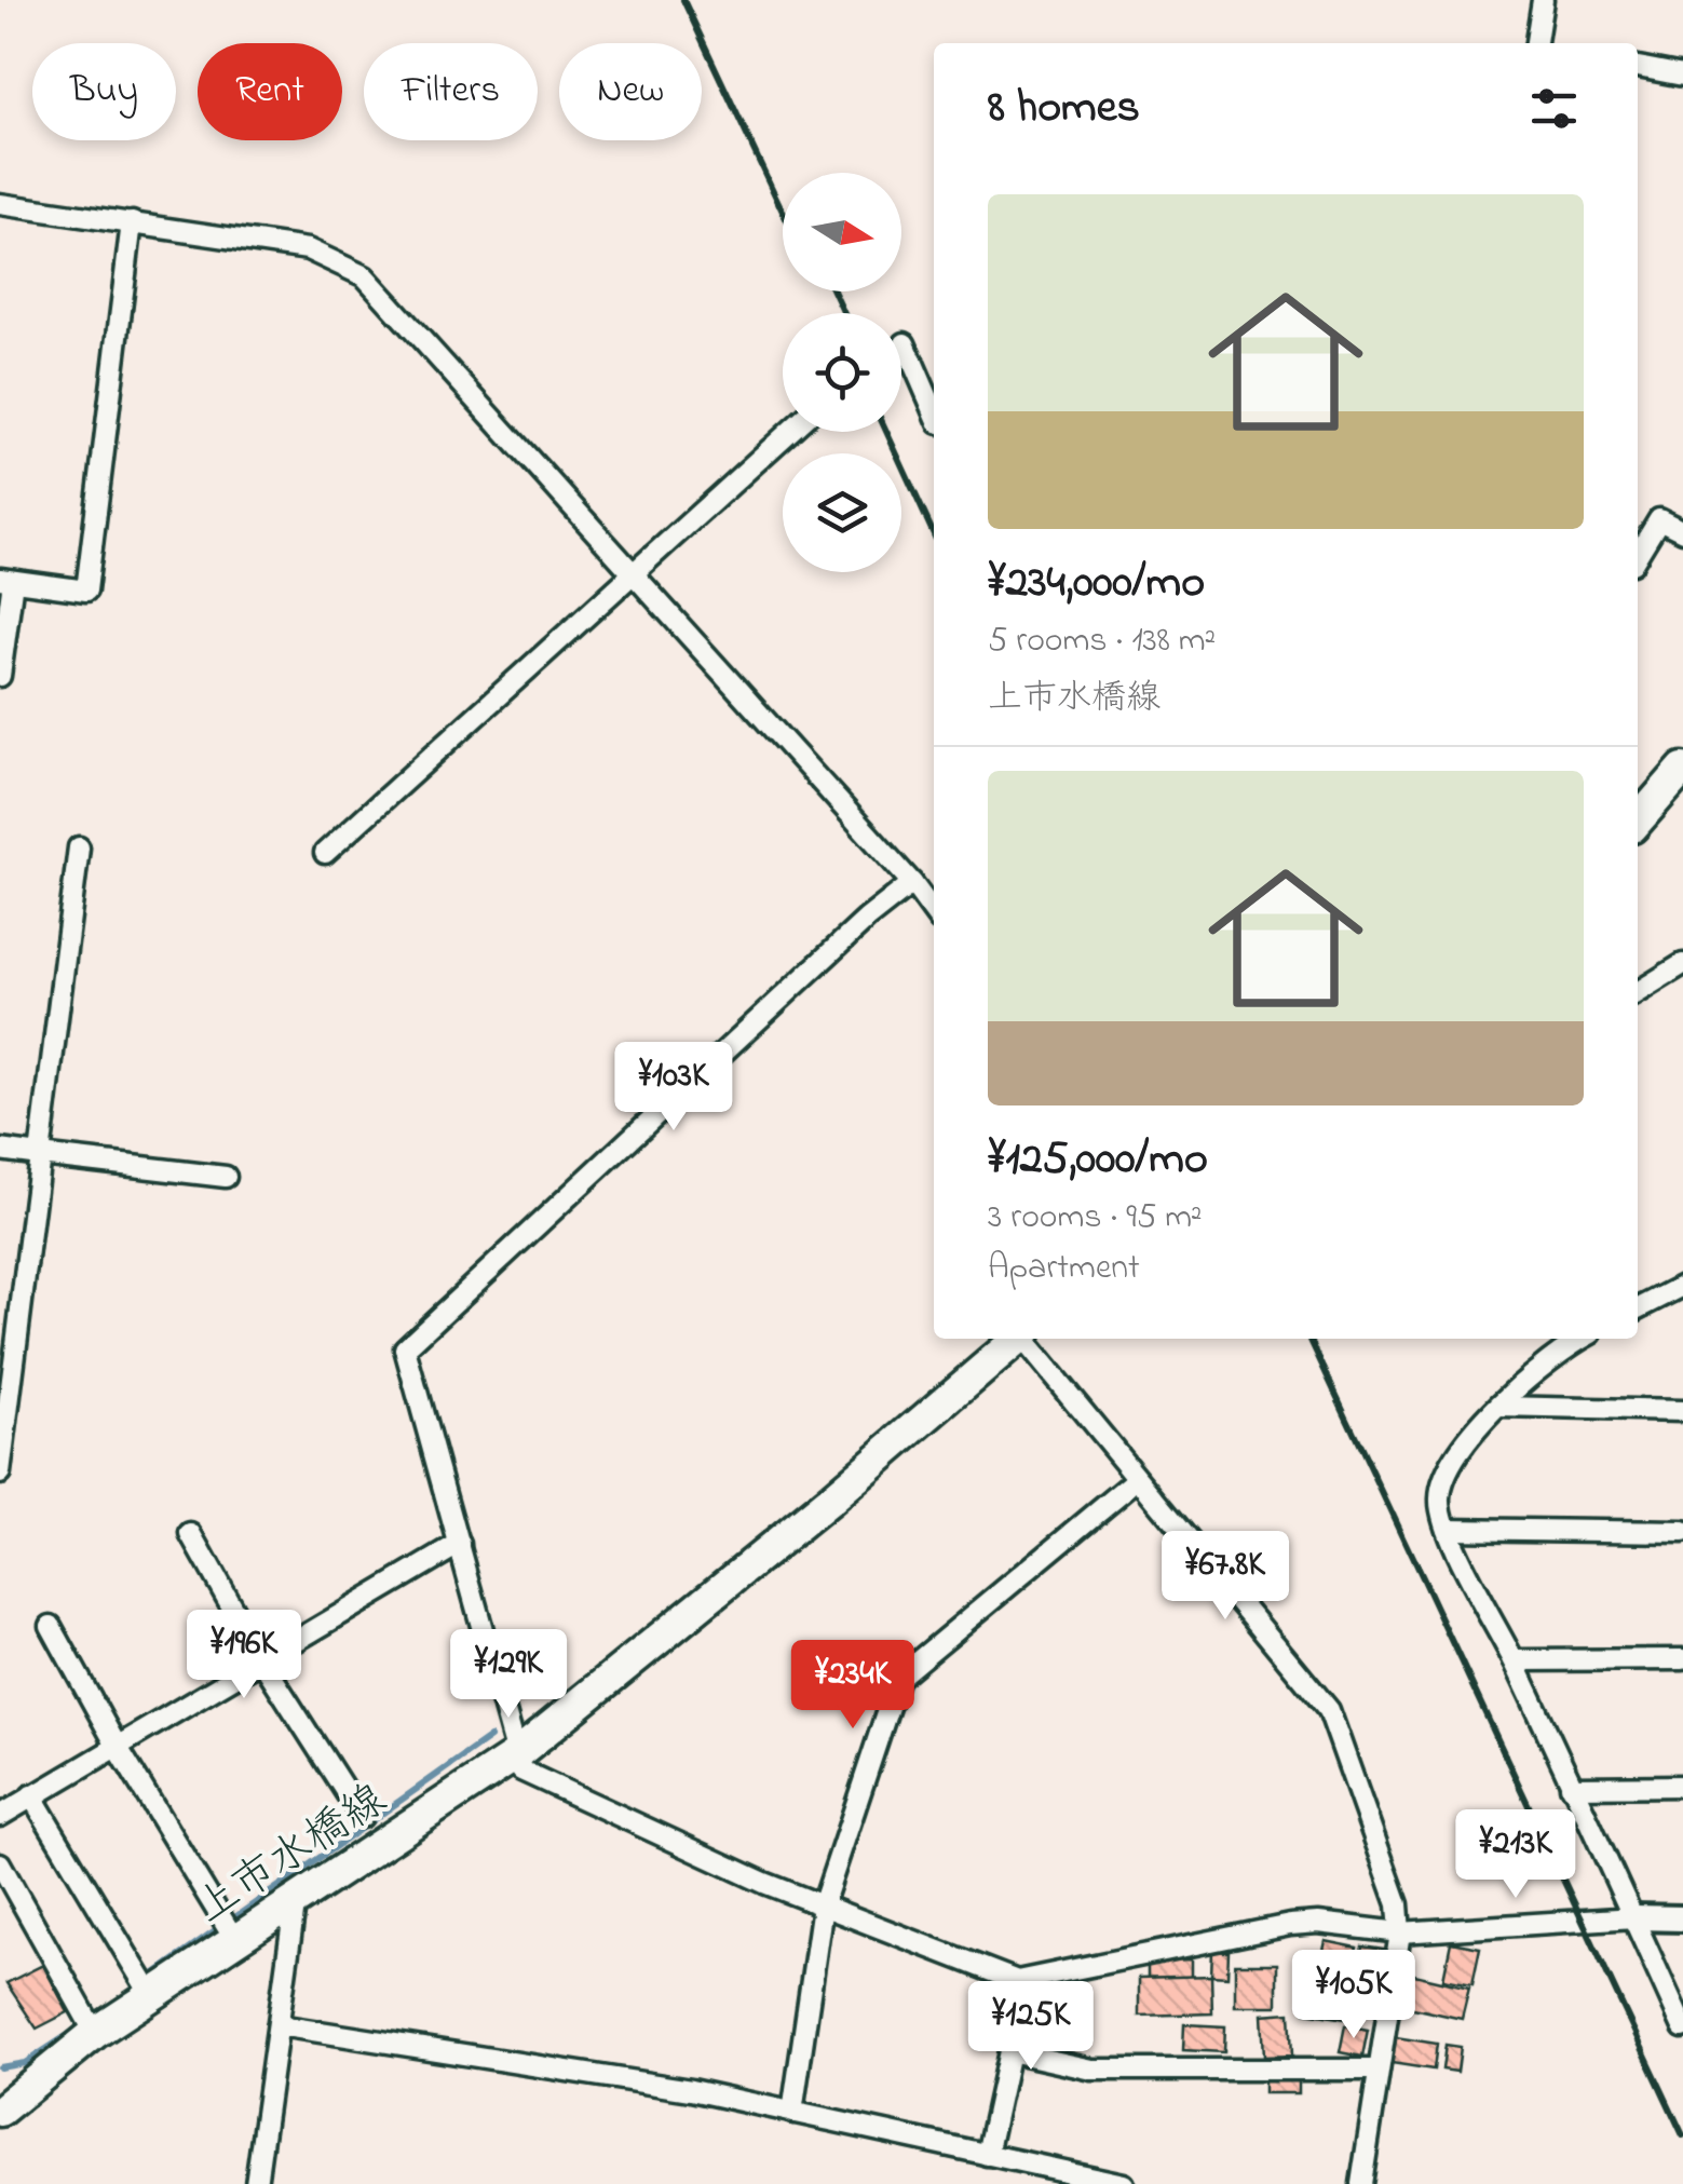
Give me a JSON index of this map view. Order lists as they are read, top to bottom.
{
  "streets": {
    "main road": ["上市水橋線"]
  },
  "north": "right",
  "page": {
    "chip": [
      "Buy",
      "Rent",
      "Filters",
      "New"
    ],
    "heading": "8 homes",
    "list": [
      {
        "name": "¥234,000/mo",
        "note": "5 rooms · 138 m² · 上市水橋線"
      },
      {
        "name": "¥125,000/mo",
        "note": "3 rooms · 95 m² · Apartment"
      }
    ],
    "price": [
      "¥103K",
      "¥67.8K",
      "¥196K",
      "¥129K",
      "¥234K",
      "¥213K",
      "¥105K",
      "¥125K"
    ]
  }
}
